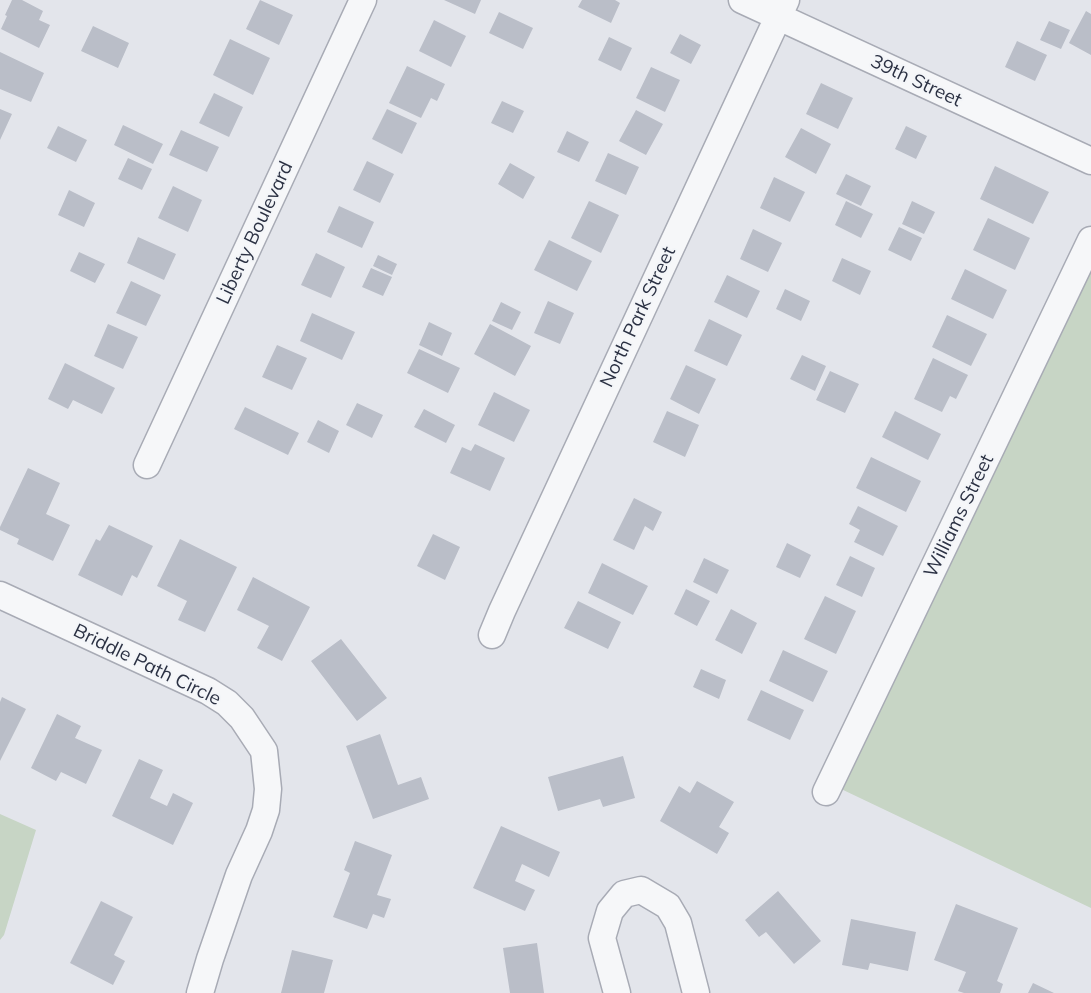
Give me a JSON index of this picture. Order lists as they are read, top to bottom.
{
  "streets": {
    "street": [
      "39th Street",
      "Liberty Boulevard",
      "North Park Street",
      "Williams Street",
      "Briddle Path Circle"
    ]
  },
  "crossings": [
    ["39th Street", "North Park Street"]
  ]
}
